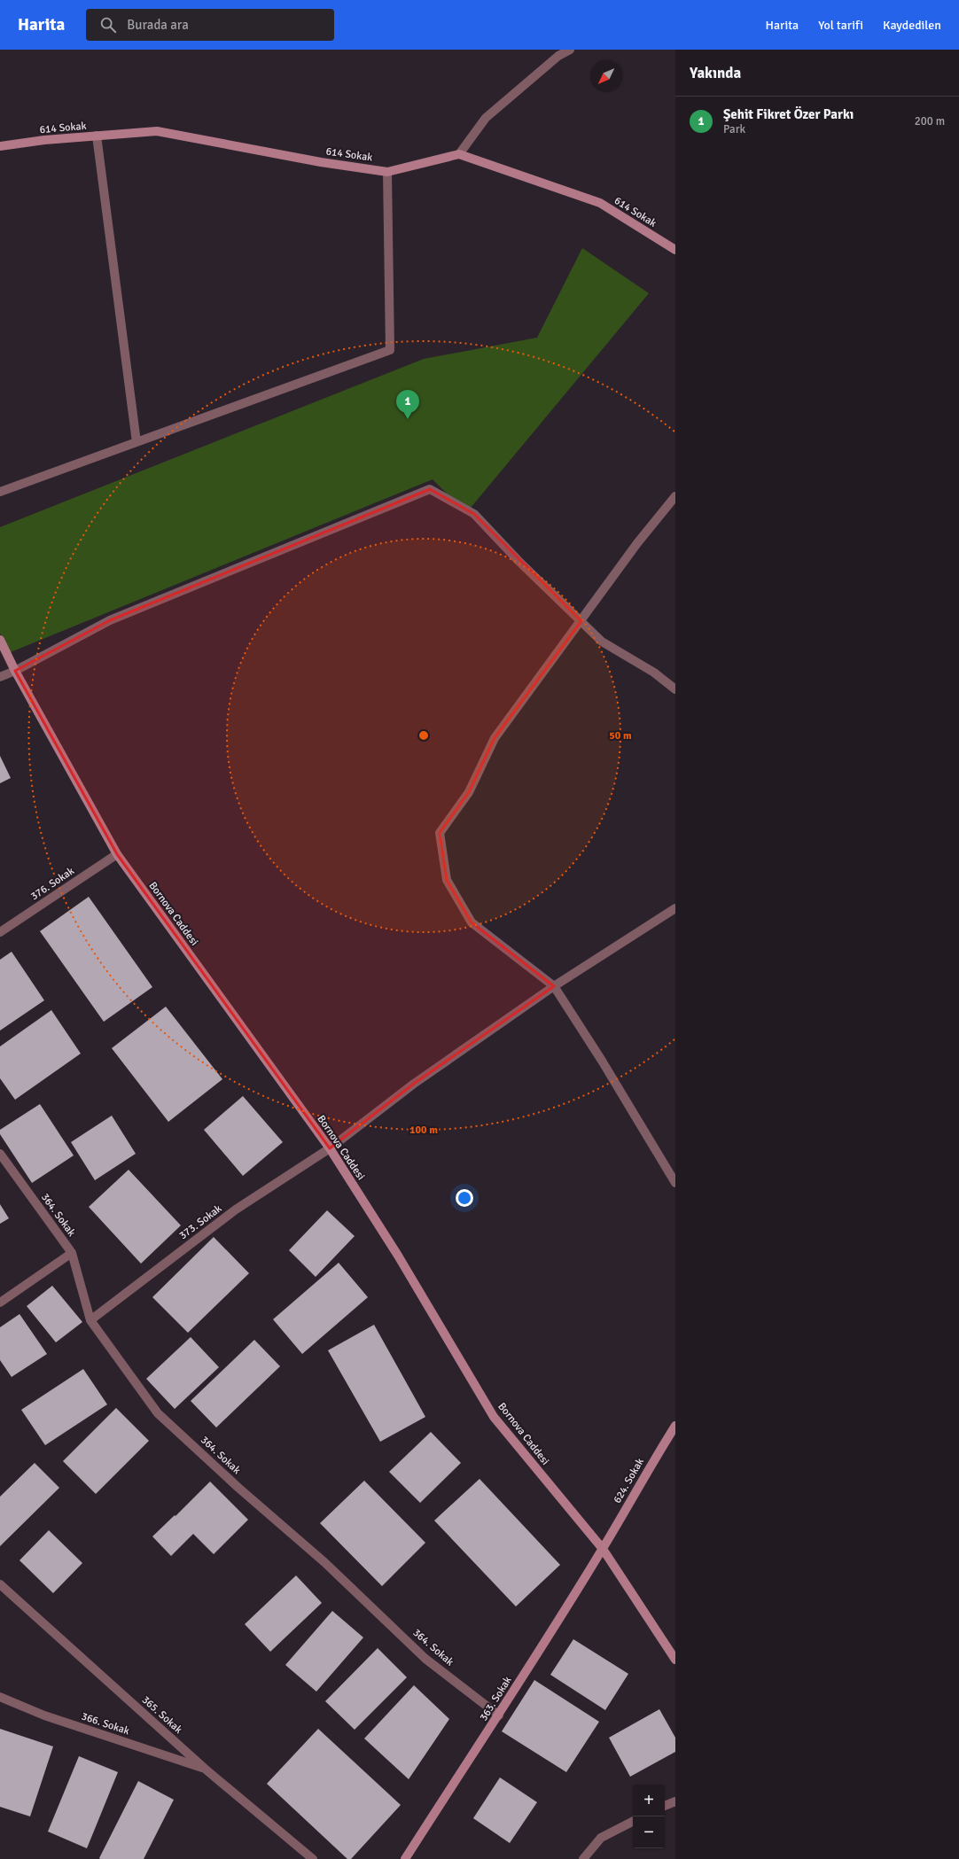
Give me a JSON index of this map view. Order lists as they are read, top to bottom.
{
  "streets": {
    "street": [
      "614 Sokak",
      "376. Sokak",
      "Bornova Caddesi",
      "364. Sokak",
      "373. Sokak",
      "624. Sokak",
      "363. Sokak",
      "365. Sokak",
      "366. Sokak"
    ]
  },
  "crossings": [
    ["376. Sokak", "Bornova Caddesi"],
    ["Bornova Caddesi", "373. Sokak"],
    ["Bornova Caddesi", "624. Sokak"],
    ["Bornova Caddesi", "363. Sokak"],
    ["364. Sokak", "373. Sokak"],
    ["364. Sokak", "363. Sokak"],
    ["624. Sokak", "363. Sokak"],
    ["365. Sokak", "366. Sokak"]
  ],
  "north": "bottom left",
  "page": {
    "header": "Harita",
    "search": "Burada ara",
    "nav": ["Harita", "Yol tarifi", "Kaydedilen"],
    "heading": "Yakında",
    "list": [
      {
        "mark": "1",
        "name": "Şehit Fikret Özer Parkı",
        "note": "Park",
        "value": "200 m"
      }
    ],
    "pins": "1",
    "map_buttons": ["+", "−"]
  },
  "rings": ["50 m", "100 m"]
}
